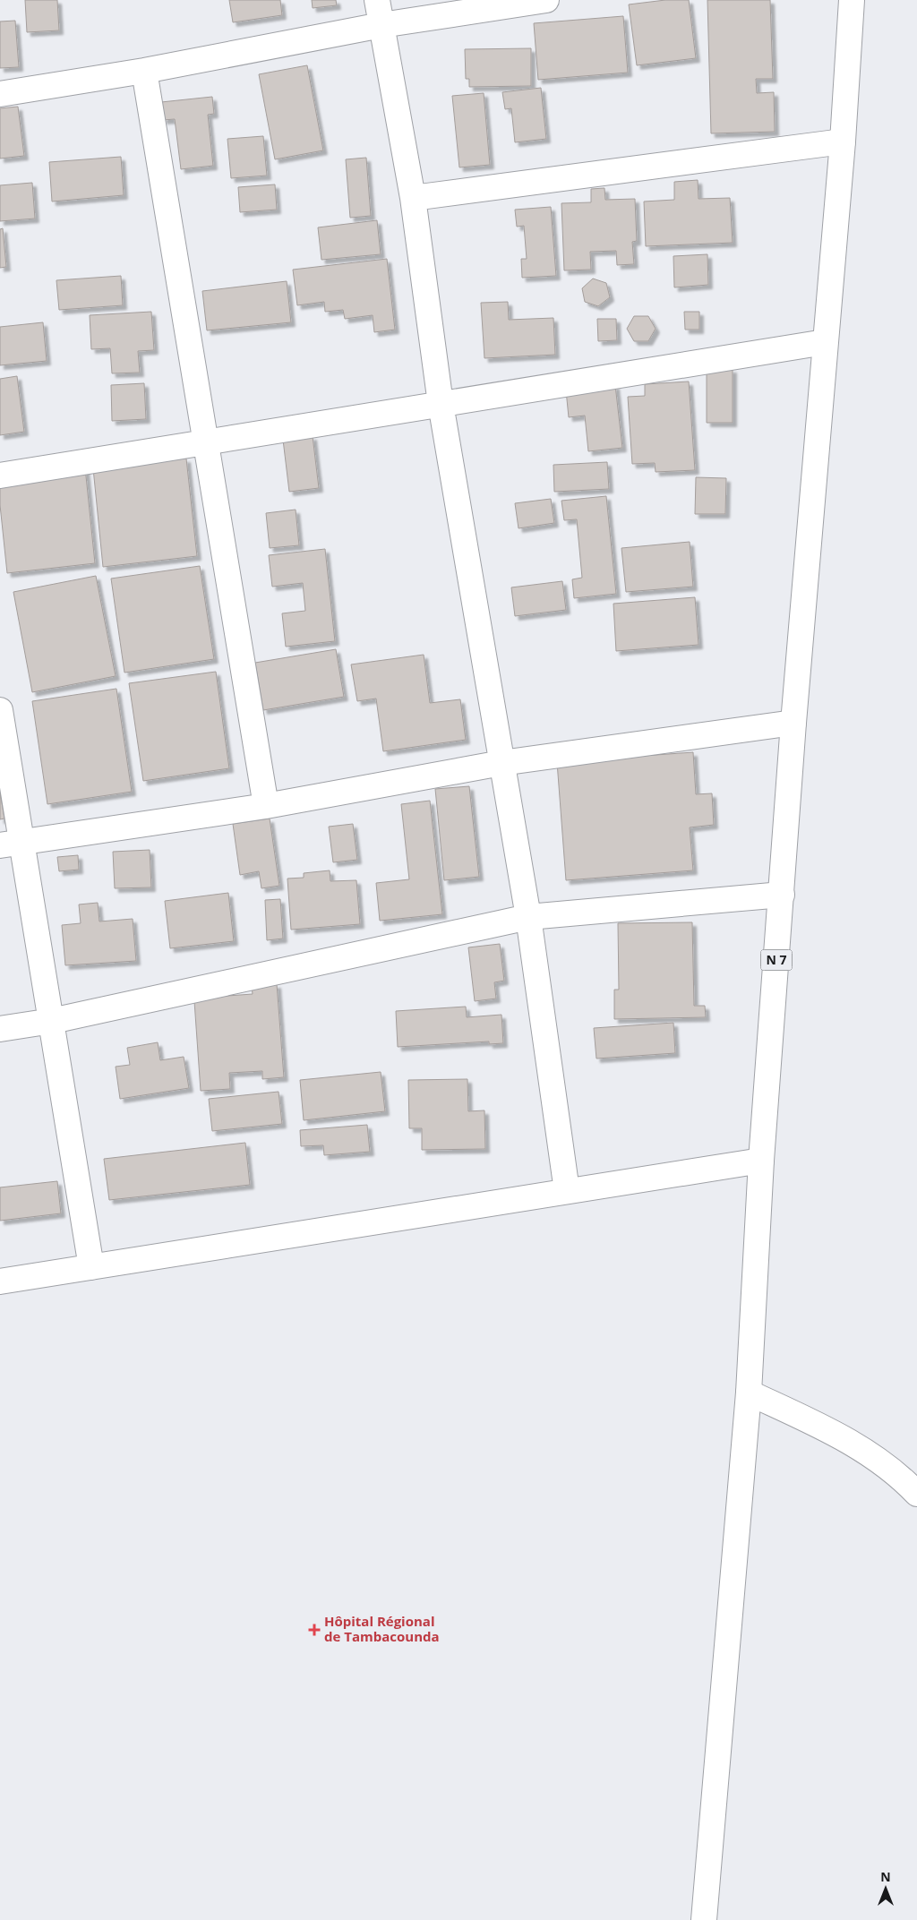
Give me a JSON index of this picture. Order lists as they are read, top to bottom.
{
  "streets": {
    "main road": ["N 7"]
  },
  "places": {
    "health": ["Hôpital Régional de Tambacounda"]
  },
  "north": "top"
}
